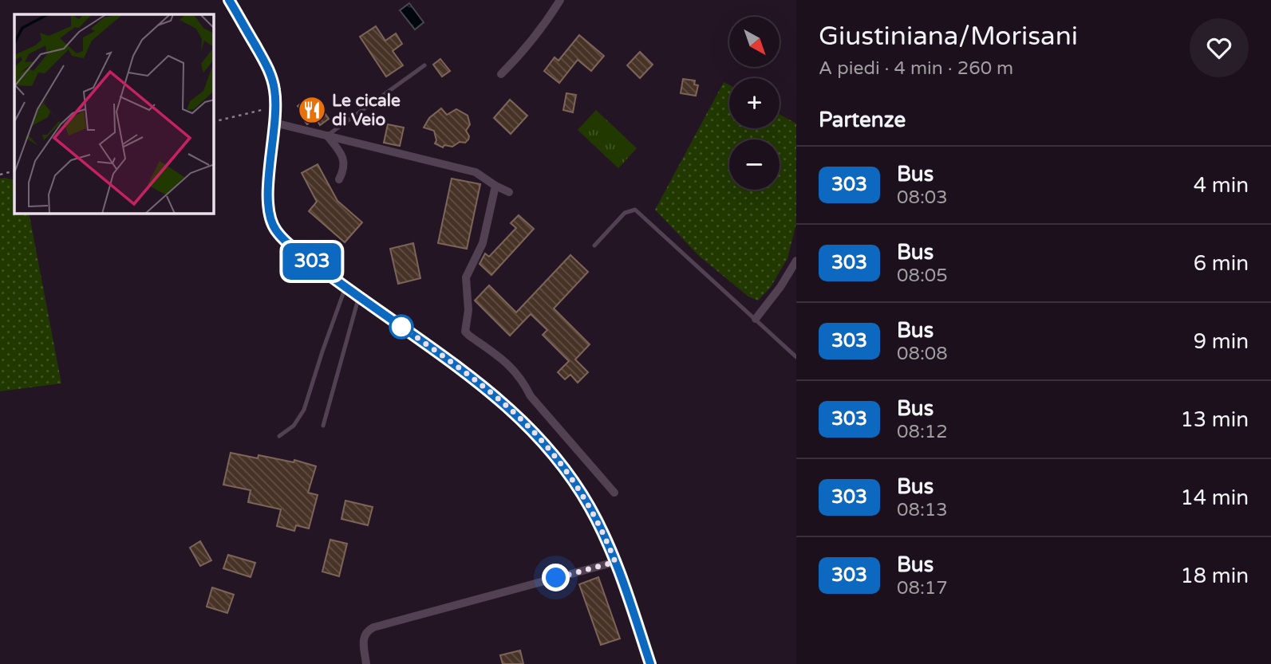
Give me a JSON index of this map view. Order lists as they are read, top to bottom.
{
  "places": {
    "restaurant": ["Le cicale di Veio"]
  },
  "lines": ["bus line 303"],
  "north": "bottom right",
  "page": {
    "on_map": "303",
    "heading": [
      ["Giustiniana/Morisani", "A piedi · 4 min · 260 m"],
      "Partenze"
    ],
    "map_buttons": ["+", "−"],
    "list": [
      {
        "mark": "303",
        "name": "Bus",
        "note": "08:03",
        "value": "4 min"
      },
      {
        "mark": "303",
        "name": "Bus",
        "note": "08:05",
        "value": "6 min"
      },
      {
        "mark": "303",
        "name": "Bus",
        "note": "08:08",
        "value": "9 min"
      },
      {
        "mark": "303",
        "name": "Bus",
        "note": "08:12",
        "value": "13 min"
      },
      {
        "mark": "303",
        "name": "Bus",
        "note": "08:13",
        "value": "14 min"
      },
      {
        "mark": "303",
        "name": "Bus",
        "note": "08:17",
        "value": "18 min"
      }
    ]
  }
}
